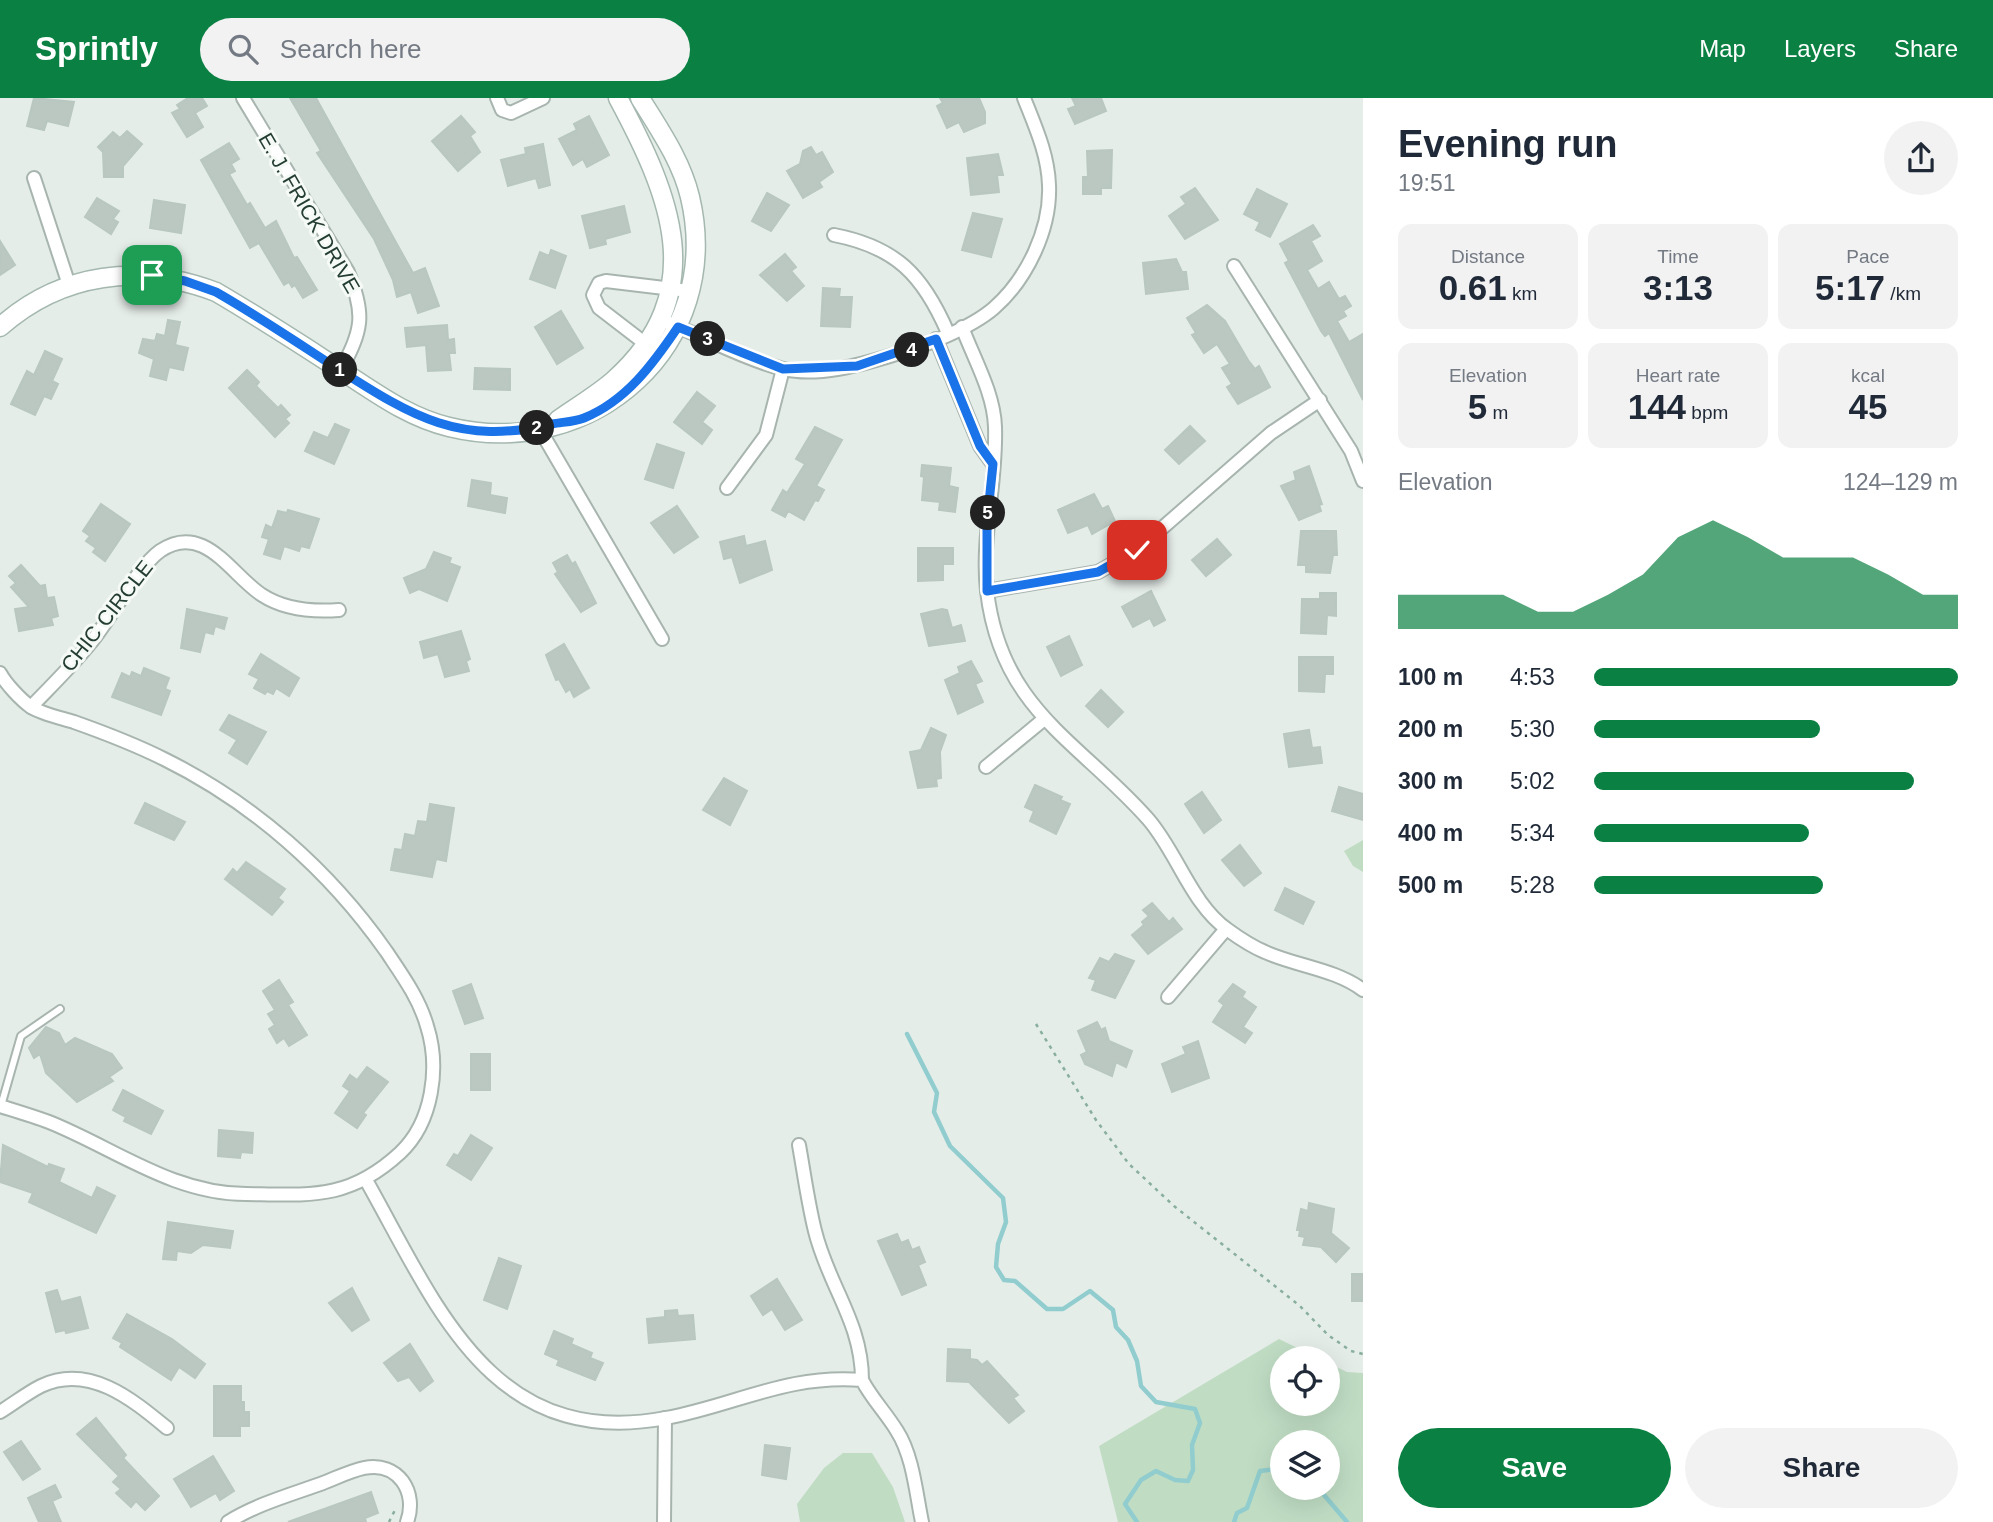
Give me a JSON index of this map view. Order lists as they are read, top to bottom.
{
  "streets": {
    "street": ["E. J. FRICK DRIVE", "CHIC CIRCLE"]
  },
  "page": {
    "header": "Sprintly",
    "search": "Search here",
    "nav": ["Map", "Layers", "Share"],
    "heading": ["Evening run", "19:51"],
    "stats": [
      ["Distance", "0.61 km"],
      ["Time", "3:13"],
      ["Pace", "5:17 /km"],
      ["Elevation", "5 m"],
      ["Heart rate", "144 bpm"],
      ["kcal", "45"]
    ],
    "pins": [
      "3",
      "4",
      "1",
      "2",
      "5"
    ],
    "chart": ["Elevation", "124–129 m"],
    "list": [
      {
        "name": "100 m",
        "note": "4:53"
      },
      {
        "name": "200 m",
        "note": "5:30"
      },
      {
        "name": "300 m",
        "note": "5:02"
      },
      {
        "name": "400 m",
        "note": "5:34"
      },
      {
        "name": "500 m",
        "note": "5:28"
      }
    ],
    "buttons": ["Save", "Share"]
  }
}
